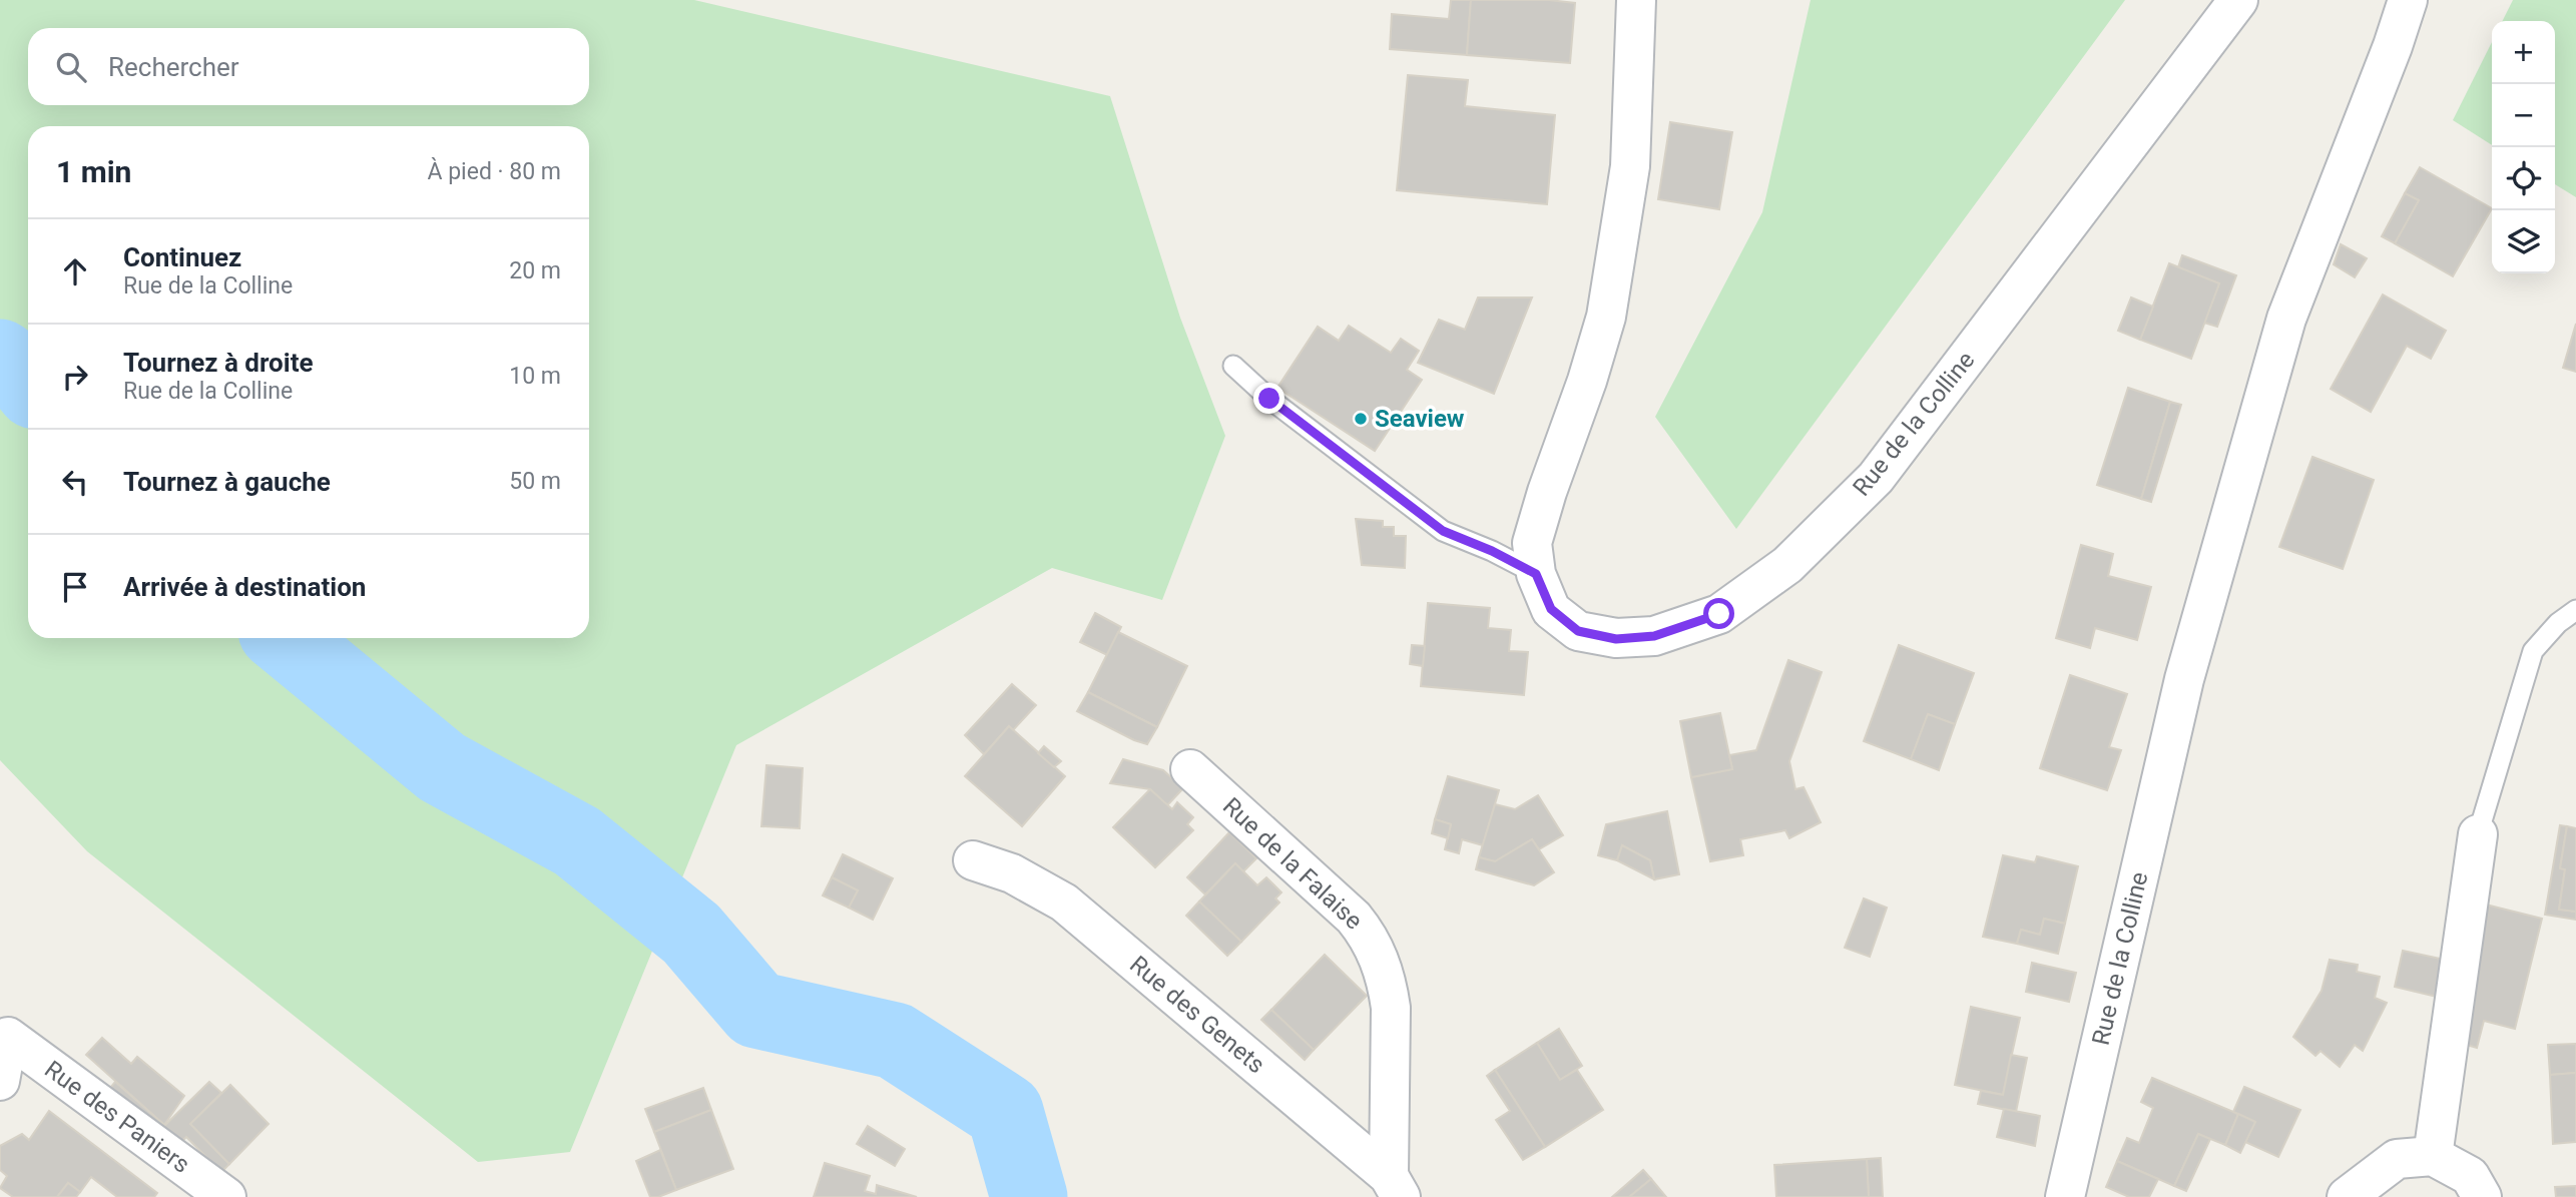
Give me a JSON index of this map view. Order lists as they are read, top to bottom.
{
  "streets": {
    "street": [
      "Rue de la Colline",
      "Rue de la Falaise",
      "Rue des Genets",
      "Rue des Paniers"
    ]
  },
  "crossings": [
    ["Rue de la Falaise", "Rue des Genets"]
  ],
  "places": ["Seaview"],
  "page": {
    "map_buttons": ["+", "−"],
    "search": "Rechercher",
    "heading": ["1 min", "À pied · 80 m"],
    "list": [
      ["Continuez", "Rue de la Colline", "20 m"],
      ["Tournez à droite", "Rue de la Colline", "10 m"],
      ["Tournez à gauche", "50 m"],
      "Arrivée à destination"
    ]
  }
}
